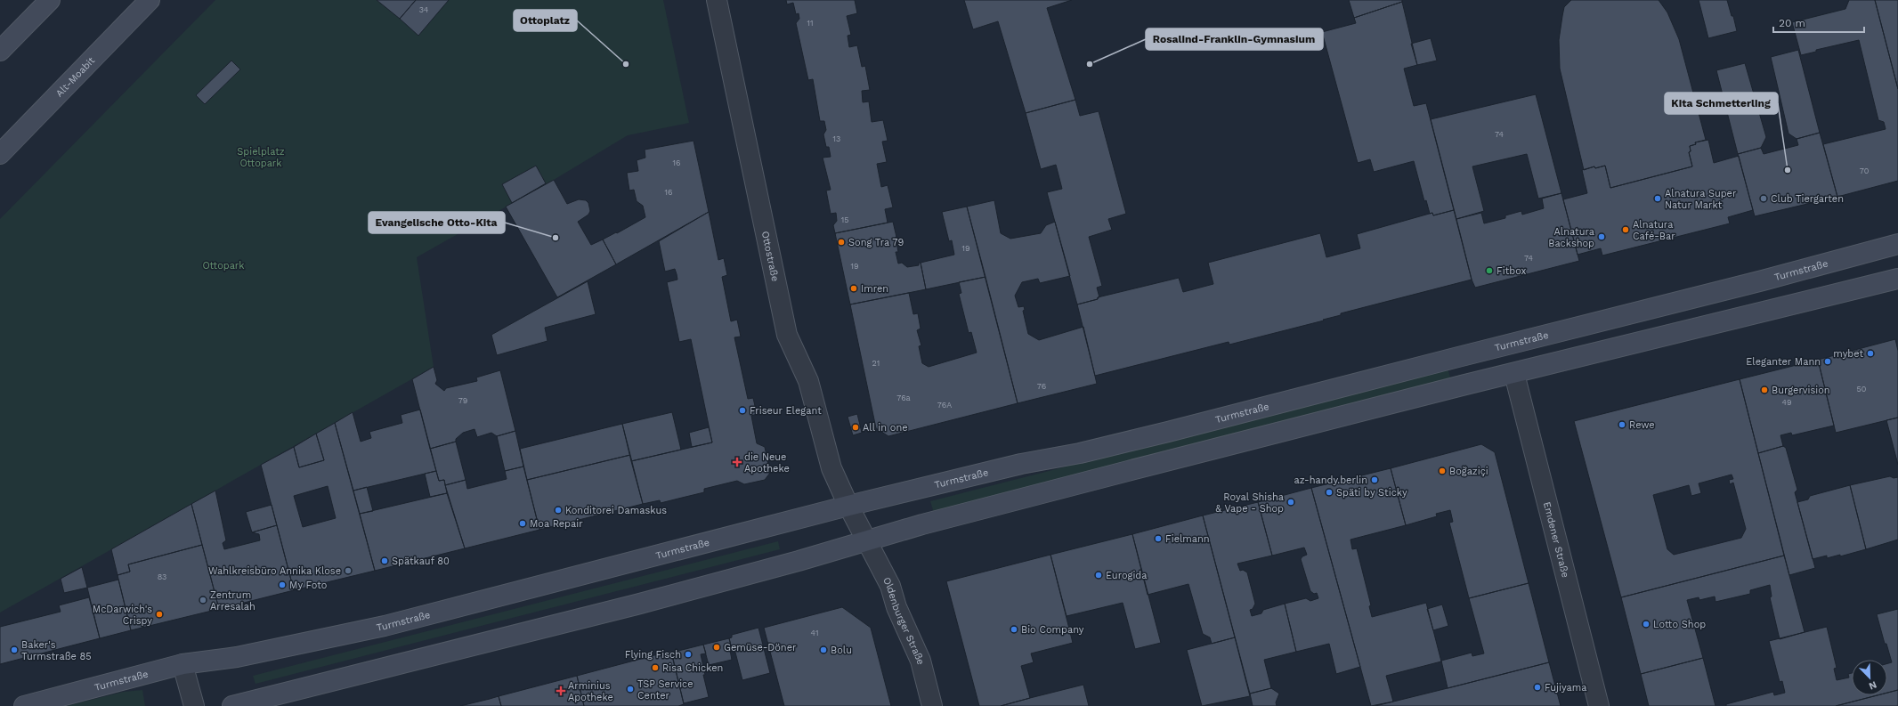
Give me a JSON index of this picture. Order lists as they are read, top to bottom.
{
  "streets": {
    "main road": ["Alt-Moabit", "Turmstraße"],
    "street": ["Ottostraße", "Emdener Straße", "Oldenburger Straße"]
  },
  "crossings": [
    ["Ottostraße", "Turmstraße"],
    ["Ottostraße", "Oldenburger Straße"]
  ],
  "parks": ["Spielplatz Ottopark", "Ottopark"],
  "places": {
    "other": [
      "Ottoplatz",
      "Rosalind-Franklin-Gymnasium",
      "Kita Schmetterling",
      "Alnatura Super Natur Markt",
      "Club Tiergarten",
      "Alnatura Café-Bar",
      "Alnatura Backshop",
      "Evangelische Otto-Kita",
      "Song Tra 79",
      "Fitbox",
      "Imren",
      "mybet",
      "Eleganter Mann",
      "Burgervision",
      "Friseur Elegant",
      "Rewe",
      "All in one",
      "Boğaziçi",
      "az-handy.berlin",
      "Späti by Sticky",
      "Royal Shisha & Vape - Shop",
      "Konditorei Damaskus",
      "Moa Repair",
      "Fielmann",
      "Spätkauf 80",
      "Wahlkreisbüro Annika Klose",
      "Eurogida",
      "My Foto",
      "Zentrum Arresalah",
      "McDarwich's Crispy",
      "Lotto Shop",
      "Bio Company",
      "Gemüse-Döner",
      "Baker's Turmstraße 85",
      "Bolu",
      "Flying Fisch",
      "Risa Chicken",
      "Fujiyama",
      "TSP Service Center"
    ],
    "health": ["die Neue Apotheke", "Arminius Apotheke"]
  },
  "house_numbers": [
    "34",
    "11",
    "74",
    "13",
    "16",
    "70",
    "16",
    "15",
    "19",
    "74",
    "19",
    "21",
    "76",
    "50",
    "76a",
    "79",
    "49",
    "76A",
    "83",
    "41"
  ],
  "scale_bar": "20 m",
  "north": "bottom right"
}
